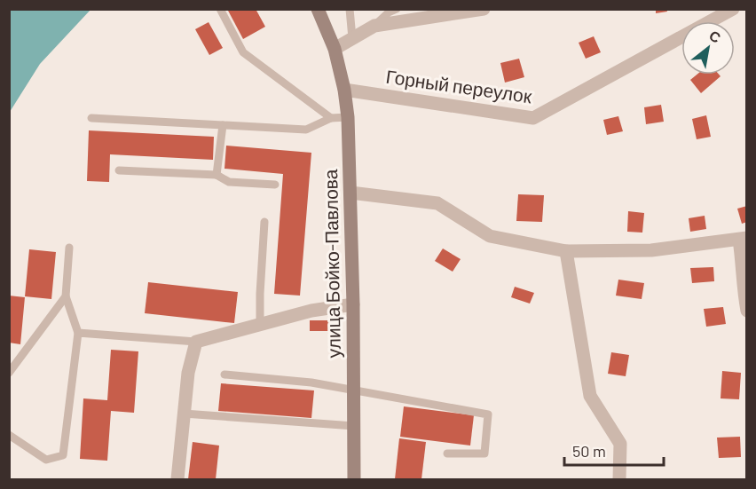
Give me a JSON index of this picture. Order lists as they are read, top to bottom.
{
  "streets": {
    "main road": ["улица Бойко-Павлова"],
    "street": ["Горный переулок"]
  },
  "crossings": [
    ["Горный переулок", "улица Бойко-Павлова"]
  ],
  "scale_bar": "50 m",
  "north": "top right"
}
